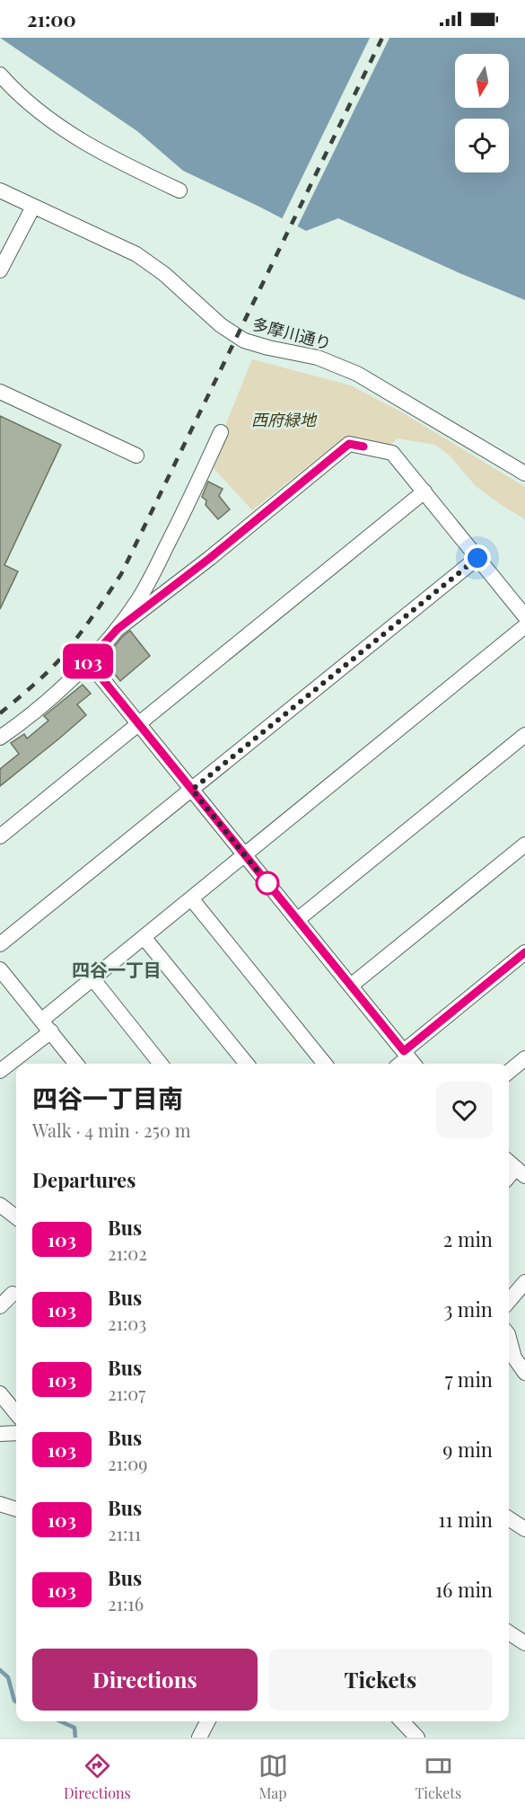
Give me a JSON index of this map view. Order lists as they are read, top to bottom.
{
  "streets": {
    "street": ["多摩川通り"]
  },
  "districts": ["四谷一丁目"],
  "parks": ["西府緑地"],
  "lines": ["bus line 103"],
  "north": "bottom",
  "page": {
    "status": "21:00",
    "on_map": "103",
    "heading": [
      ["四谷一丁目南", "Walk · 4 min · 250 m"],
      "Departures"
    ],
    "list": [
      {
        "mark": "103",
        "name": "Bus",
        "note": "21:02",
        "value": "2 min"
      },
      {
        "mark": "103",
        "name": "Bus",
        "note": "21:03",
        "value": "3 min"
      },
      {
        "mark": "103",
        "name": "Bus",
        "note": "21:07",
        "value": "7 min"
      },
      {
        "mark": "103",
        "name": "Bus",
        "note": "21:09",
        "value": "9 min"
      },
      {
        "mark": "103",
        "name": "Bus",
        "note": "21:11",
        "value": "11 min"
      },
      {
        "mark": "103",
        "name": "Bus",
        "note": "21:16",
        "value": "16 min"
      }
    ],
    "buttons": ["Directions", "Tickets"],
    "tabs": ["Directions", "Map", "Tickets"]
  }
}
